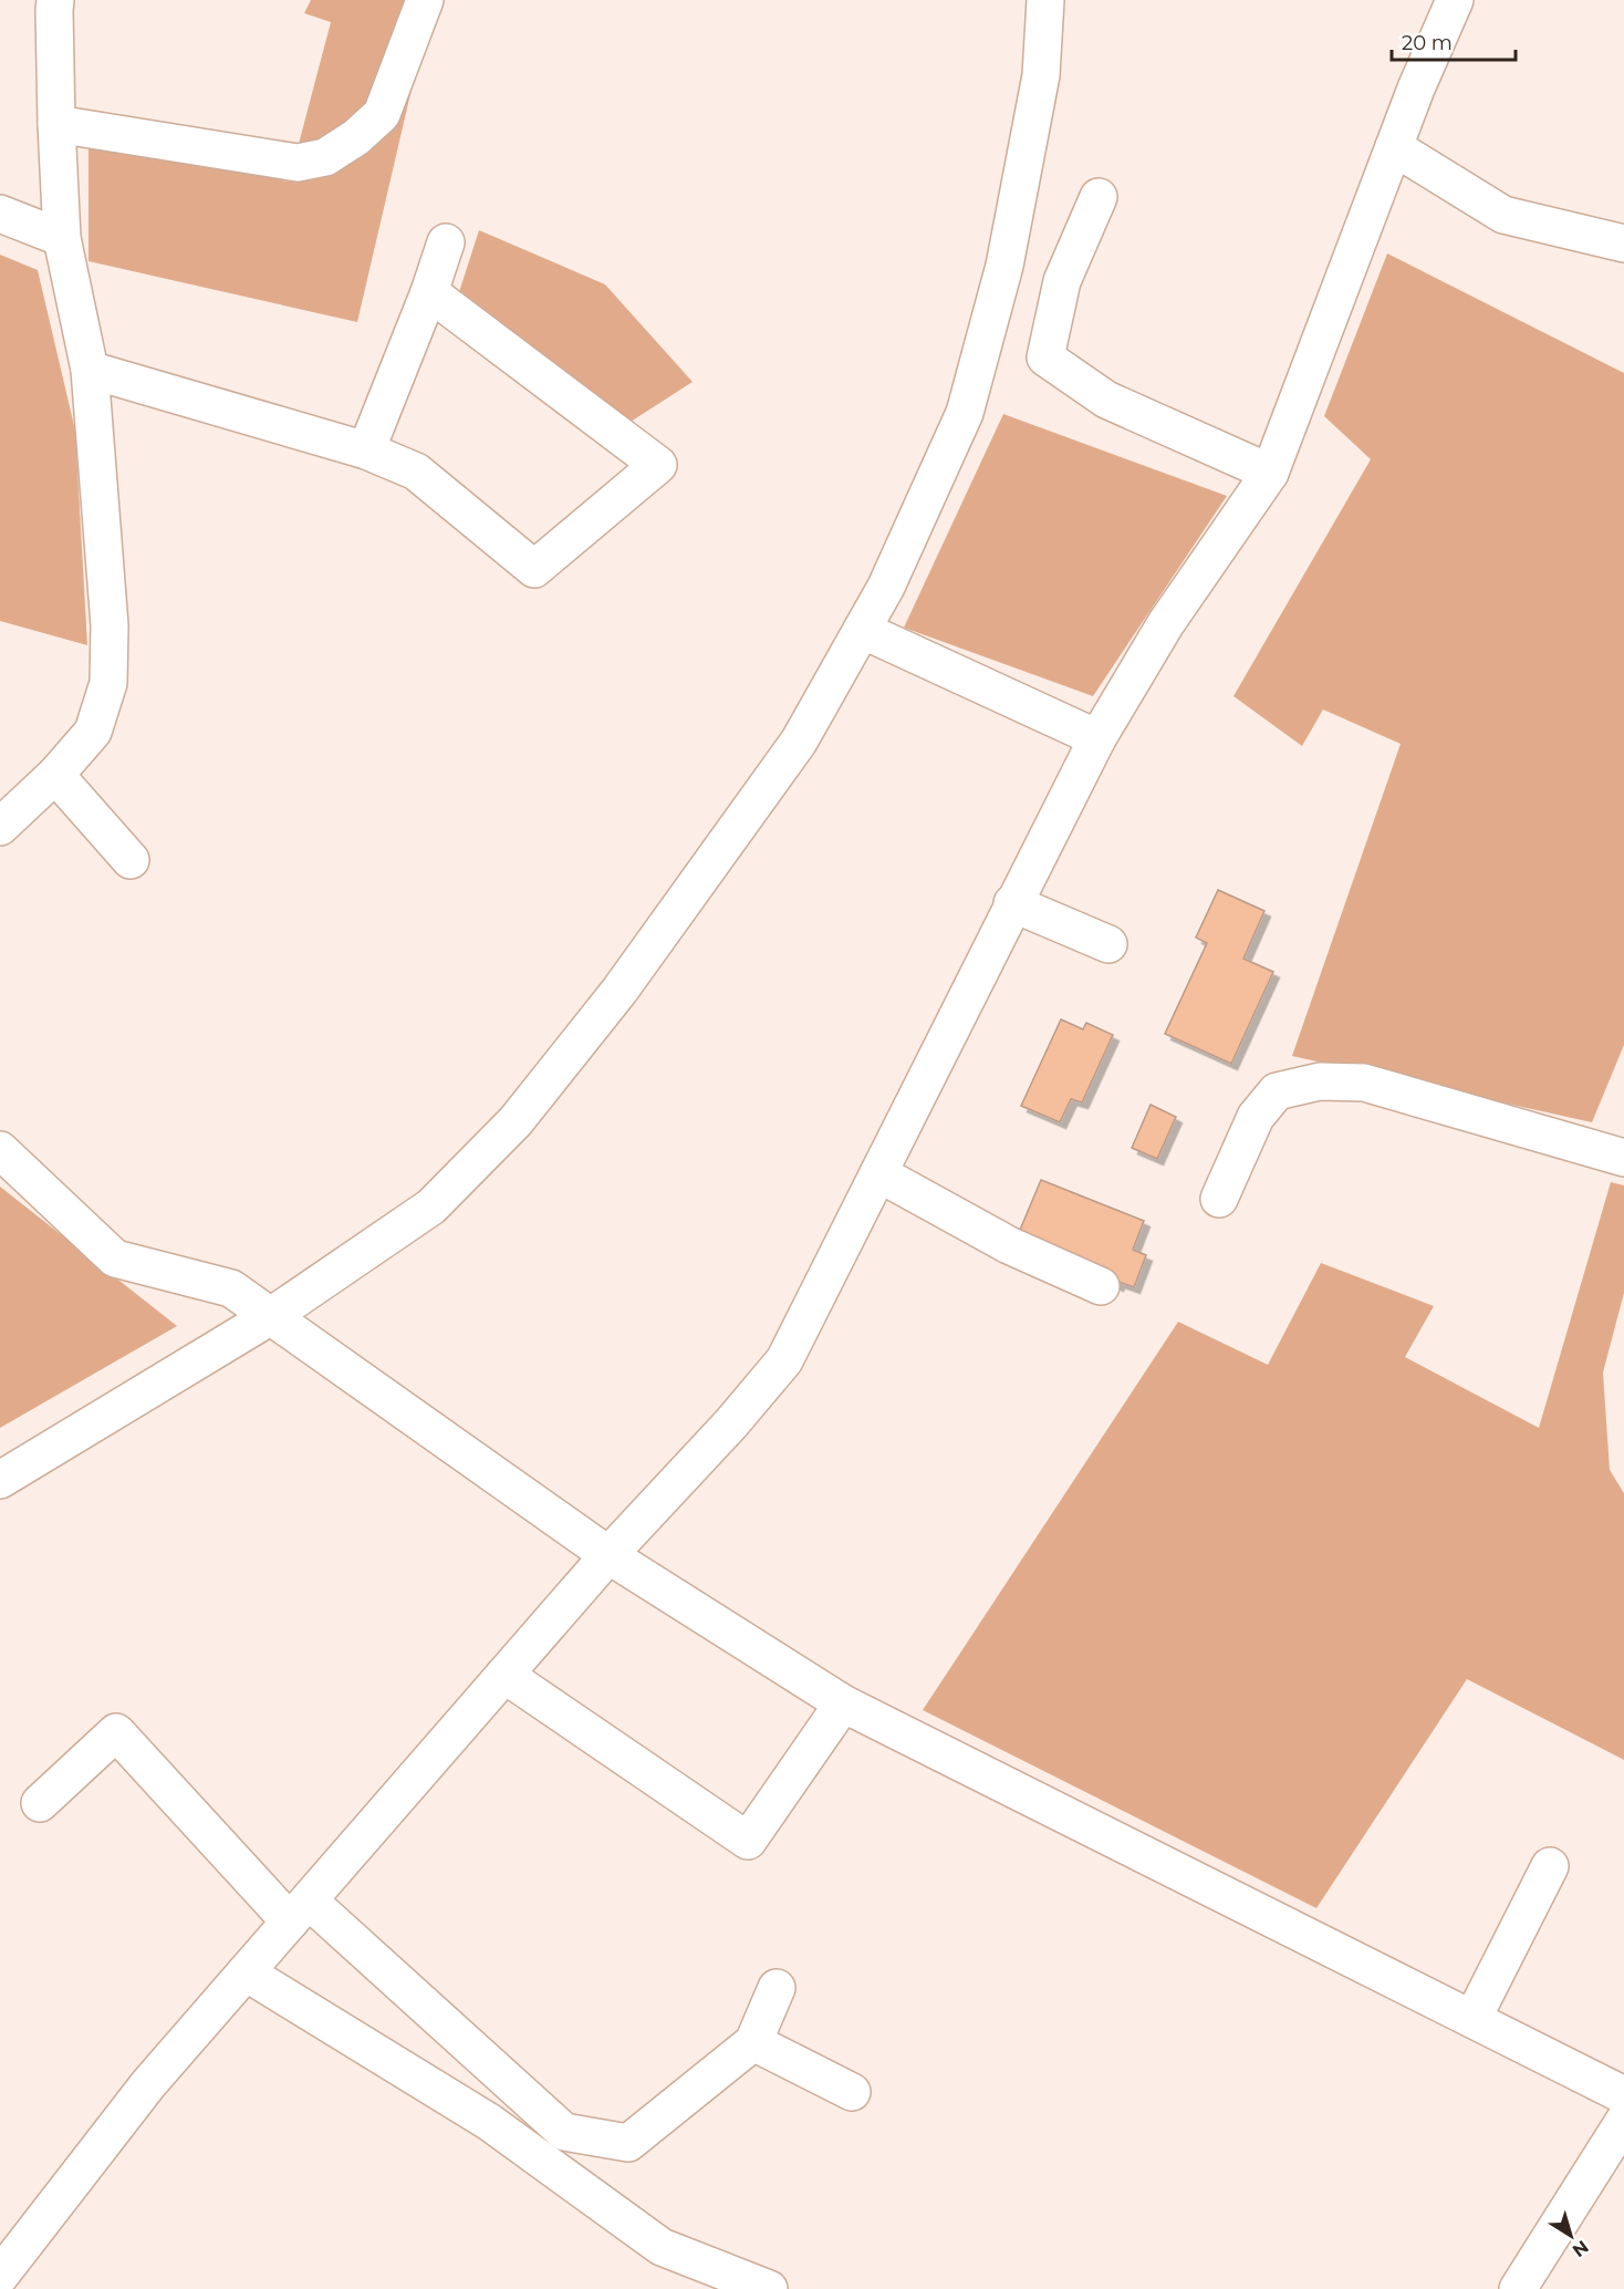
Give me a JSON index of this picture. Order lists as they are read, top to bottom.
{
  "scale_bar": "20 m",
  "north": "bottom right"
}
